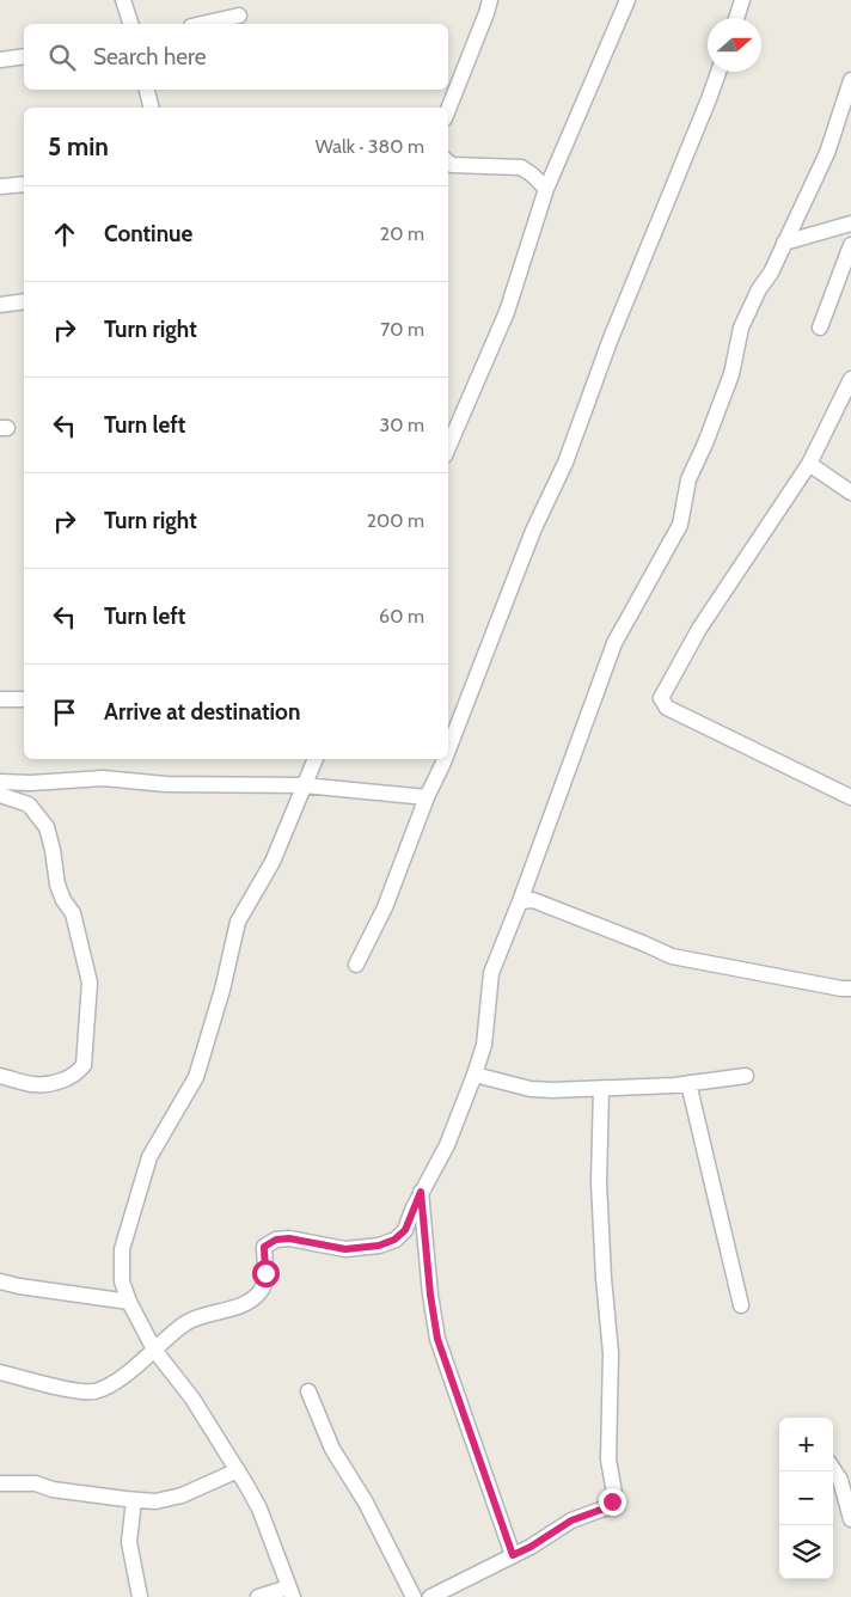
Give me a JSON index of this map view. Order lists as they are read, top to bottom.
{
  "north": "right",
  "page": {
    "search": "Search here",
    "heading": ["5 min", "Walk · 380 m"],
    "list": [
      ["Continue", "20 m"],
      ["Turn right", "70 m"],
      ["Turn left", "30 m"],
      ["Turn right", "200 m"],
      ["Turn left", "60 m"],
      "Arrive at destination"
    ],
    "map_buttons": ["+", "−"]
  }
}
